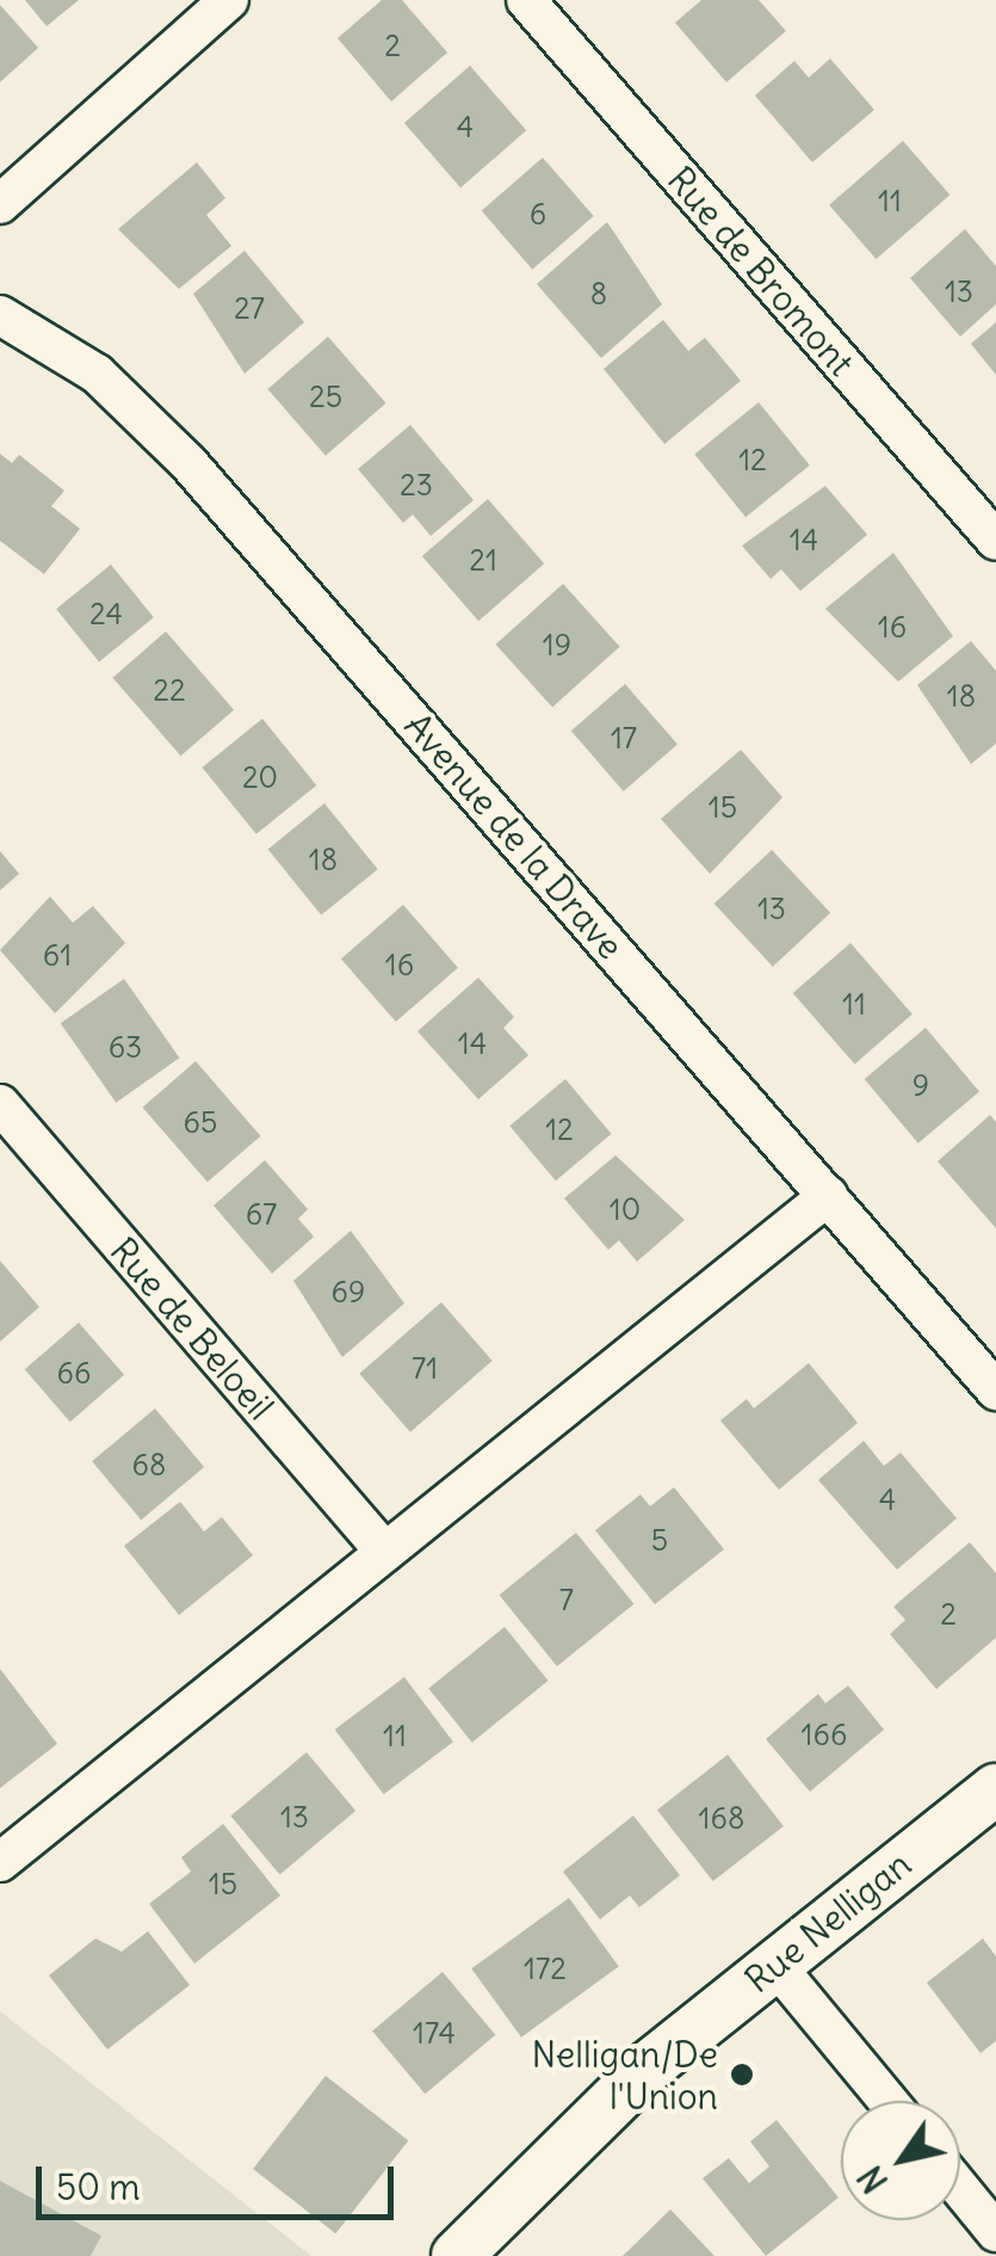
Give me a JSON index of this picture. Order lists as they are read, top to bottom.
{
  "streets": {
    "street": [
      "Rue de Bromont",
      "Avenue de la Drave",
      "Rue de Beloeil",
      "Rue Nelligan"
    ]
  },
  "places": ["Nelligan/De l'Union"],
  "house_numbers": [
    "2",
    "4",
    "11",
    "6",
    "13",
    "8",
    "27",
    "25",
    "12",
    "23",
    "14",
    "21",
    "24",
    "16",
    "19",
    "22",
    "18",
    "17",
    "20",
    "15",
    "18",
    "13",
    "61",
    "16",
    "11",
    "14",
    "63",
    "9",
    "65",
    "12",
    "10",
    "67",
    "69",
    "71",
    "66",
    "68",
    "4",
    "5",
    "7",
    "2",
    "166",
    "11",
    "13",
    "168",
    "15",
    "172",
    "174"
  ],
  "scale_bar": "50 m",
  "north": "bottom left"
}
